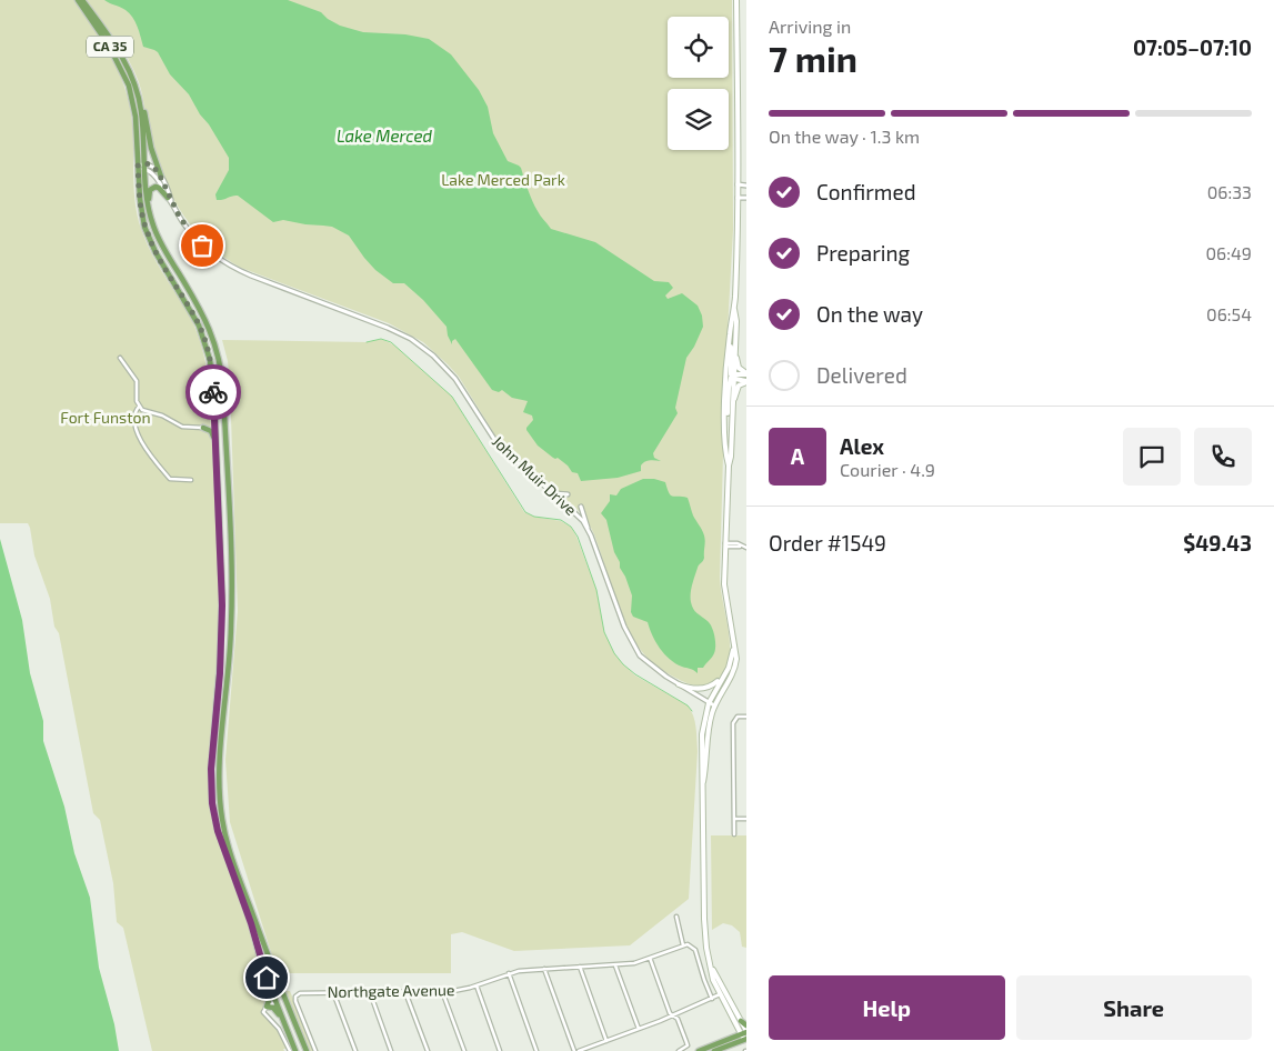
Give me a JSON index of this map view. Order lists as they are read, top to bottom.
{
  "streets": {
    "main road": ["CA 35"],
    "street": ["John Muir Drive", "Northgate Avenue"]
  },
  "crossings": [
    ["CA 35", "John Muir Drive"]
  ],
  "water": ["Lake Merced"],
  "parks": ["Lake Merced Park", "Fort Funston"],
  "page": {
    "heading": ["7 min", "Arriving in", "07:05–07:10"],
    "panel": [
      "Alex",
      "Courier · 4.9",
      "Order #1549",
      "$49.43"
    ],
    "bar": "On the way · 1.3 km",
    "list": [
      ["Confirmed", "06:33"],
      ["Preparing", "06:49"],
      ["On the way", "06:54"],
      "Delivered"
    ],
    "round": "A",
    "buttons": ["Help", "Share"]
  }
}
